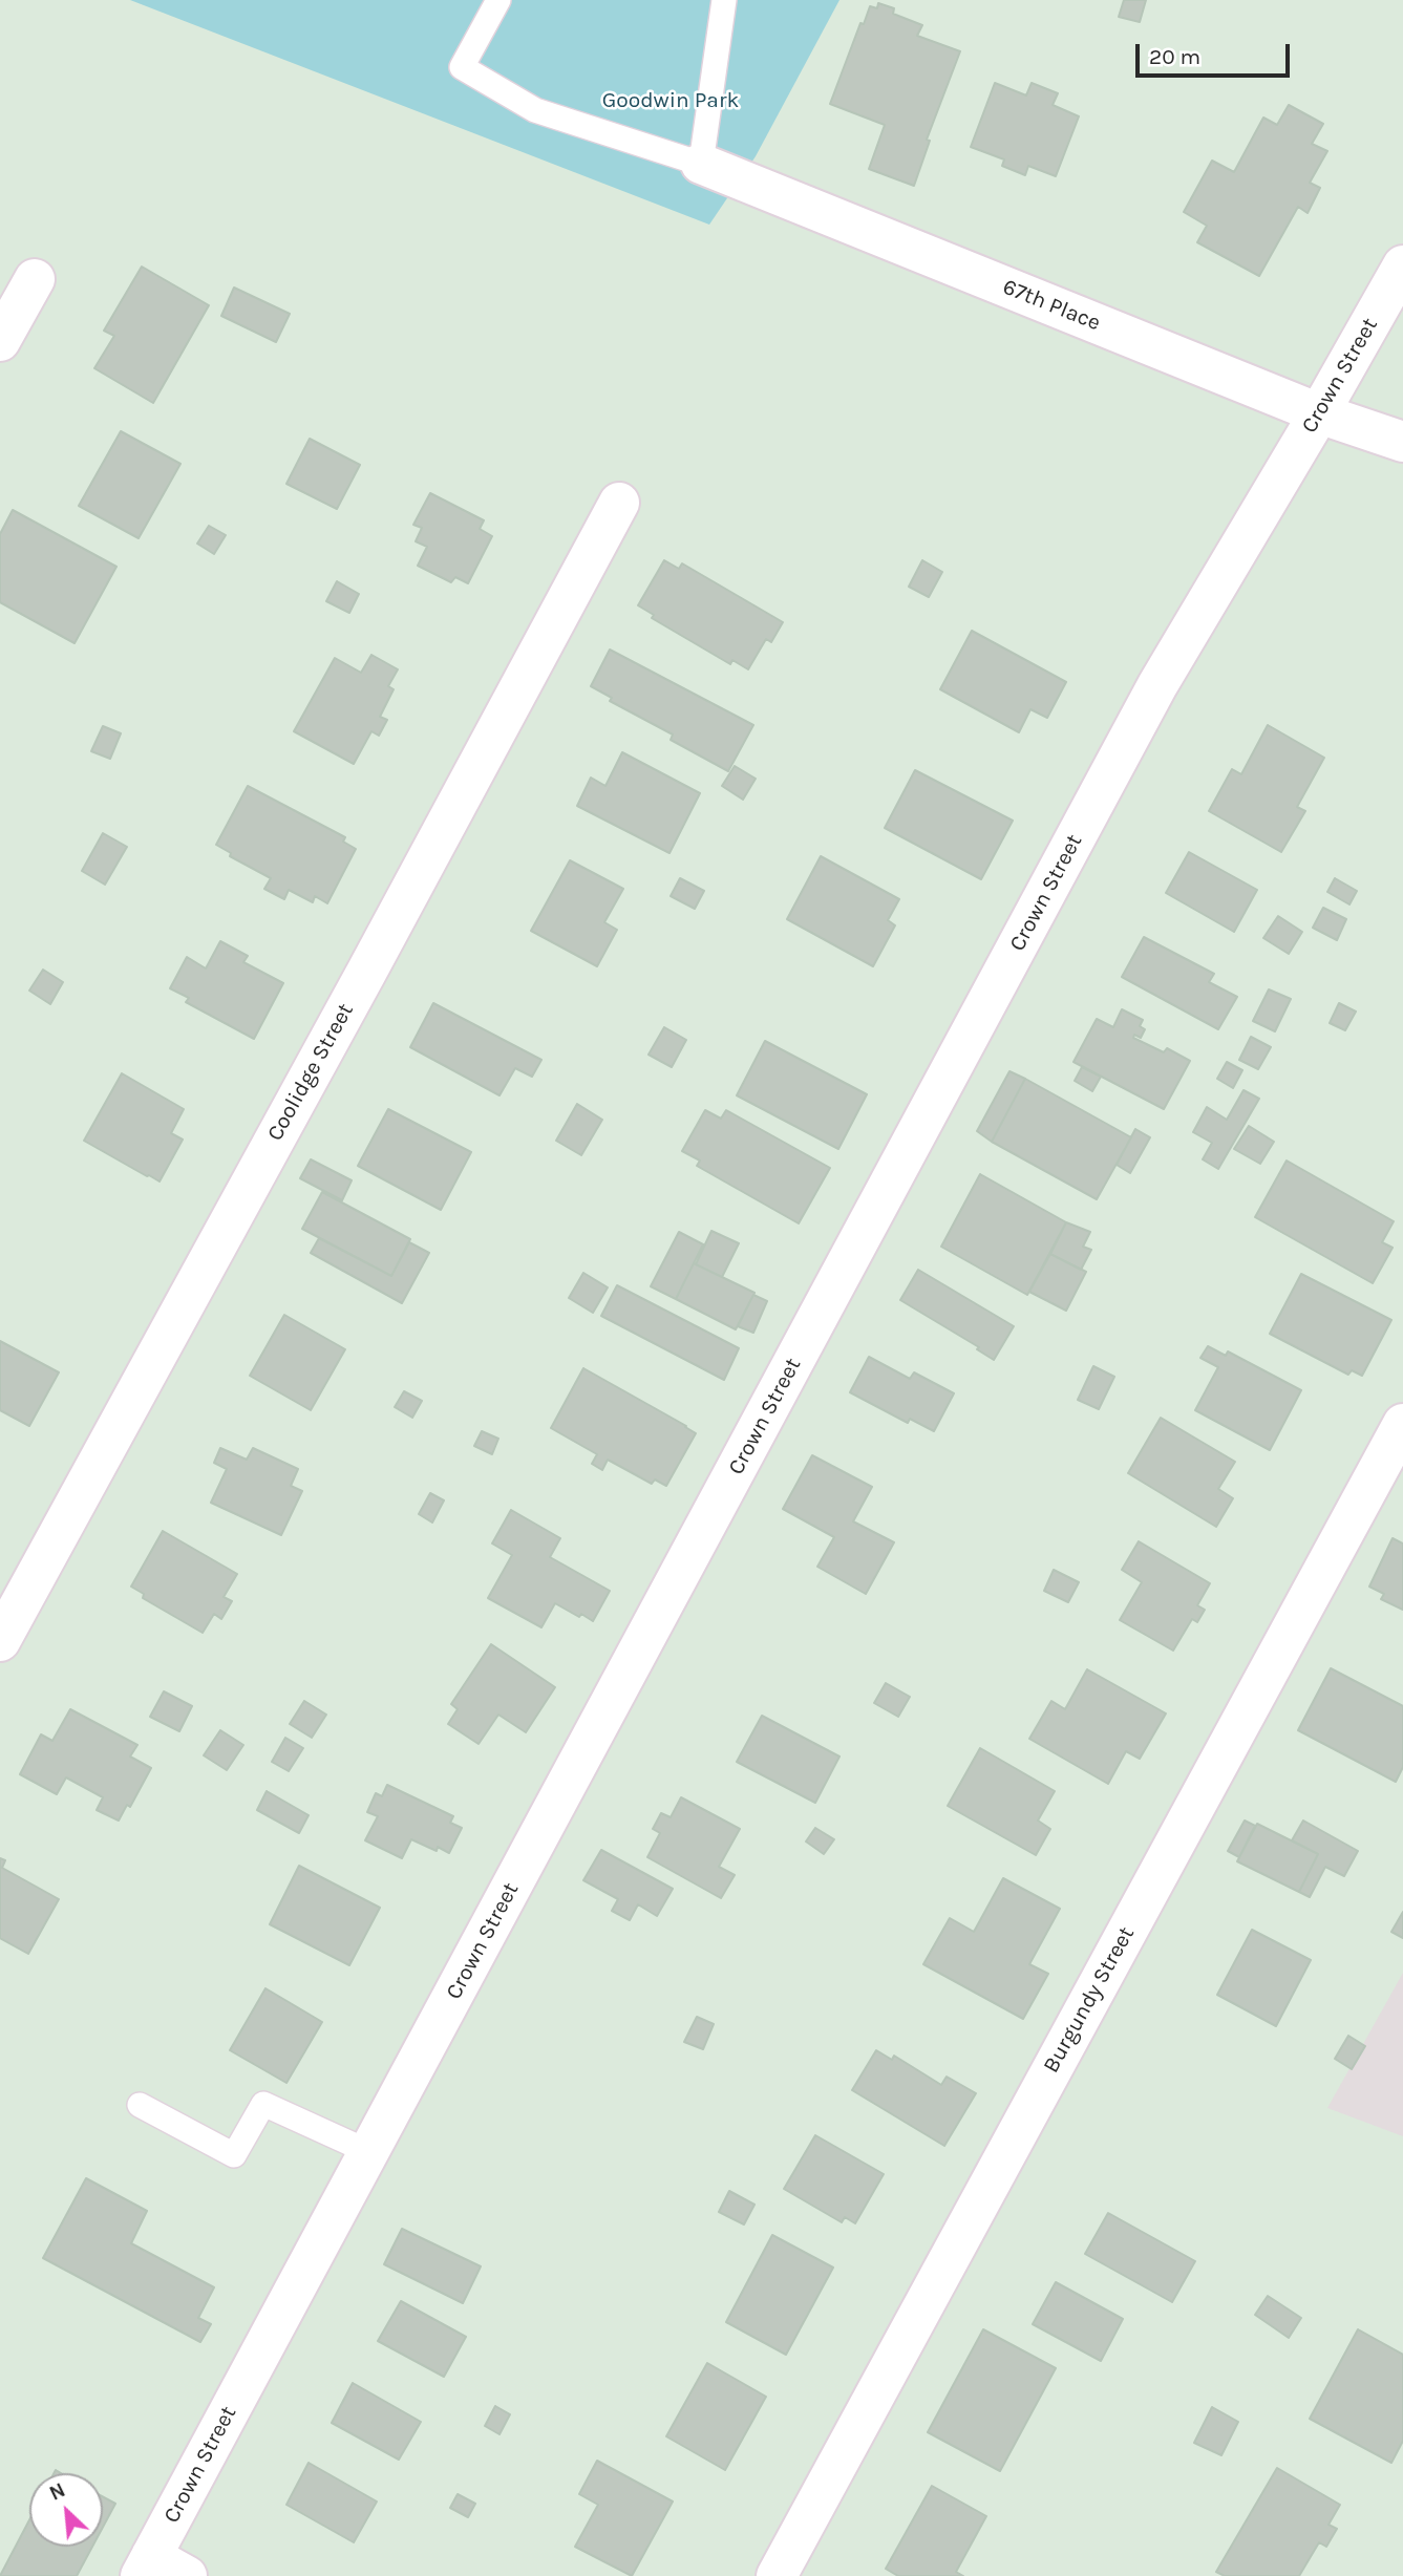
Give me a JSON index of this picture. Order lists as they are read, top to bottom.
{
  "streets": {
    "street": [
      "67th Place",
      "Crown Street",
      "Coolidge Street",
      "Burgundy Street"
    ]
  },
  "crossings": [
    ["67th Place", "Crown Street"]
  ],
  "parks": ["Goodwin Park"],
  "scale_bar": "20 m",
  "north": "top left"
}
